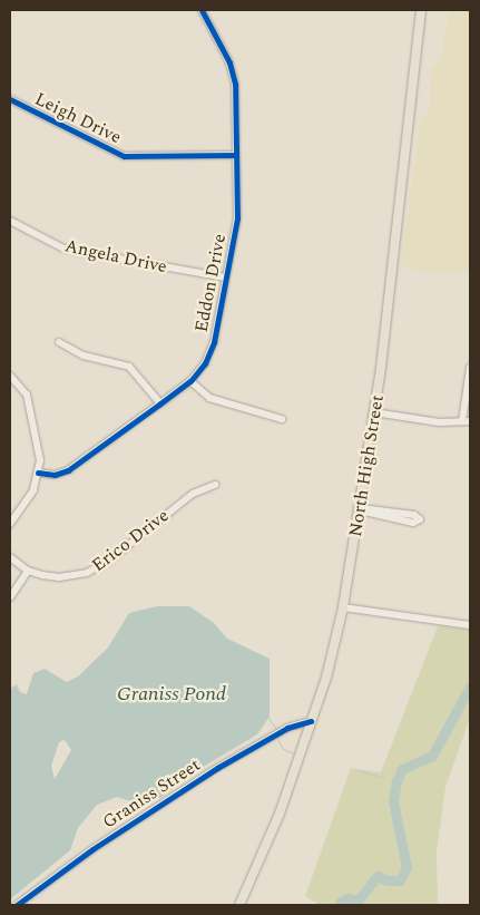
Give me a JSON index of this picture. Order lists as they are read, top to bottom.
{
  "streets": {
    "main road": ["North High Street"],
    "street": [
      "Leigh Drive",
      "Angela Drive",
      "Eddon Drive",
      "Erico Drive",
      "Graniss Street"
    ]
  },
  "crossings": [
    ["Leigh Drive", "Eddon Drive"],
    ["Angela Drive", "Eddon Drive"],
    ["North High Street", "Graniss Street"]
  ],
  "water": ["Graniss Pond"]
}
